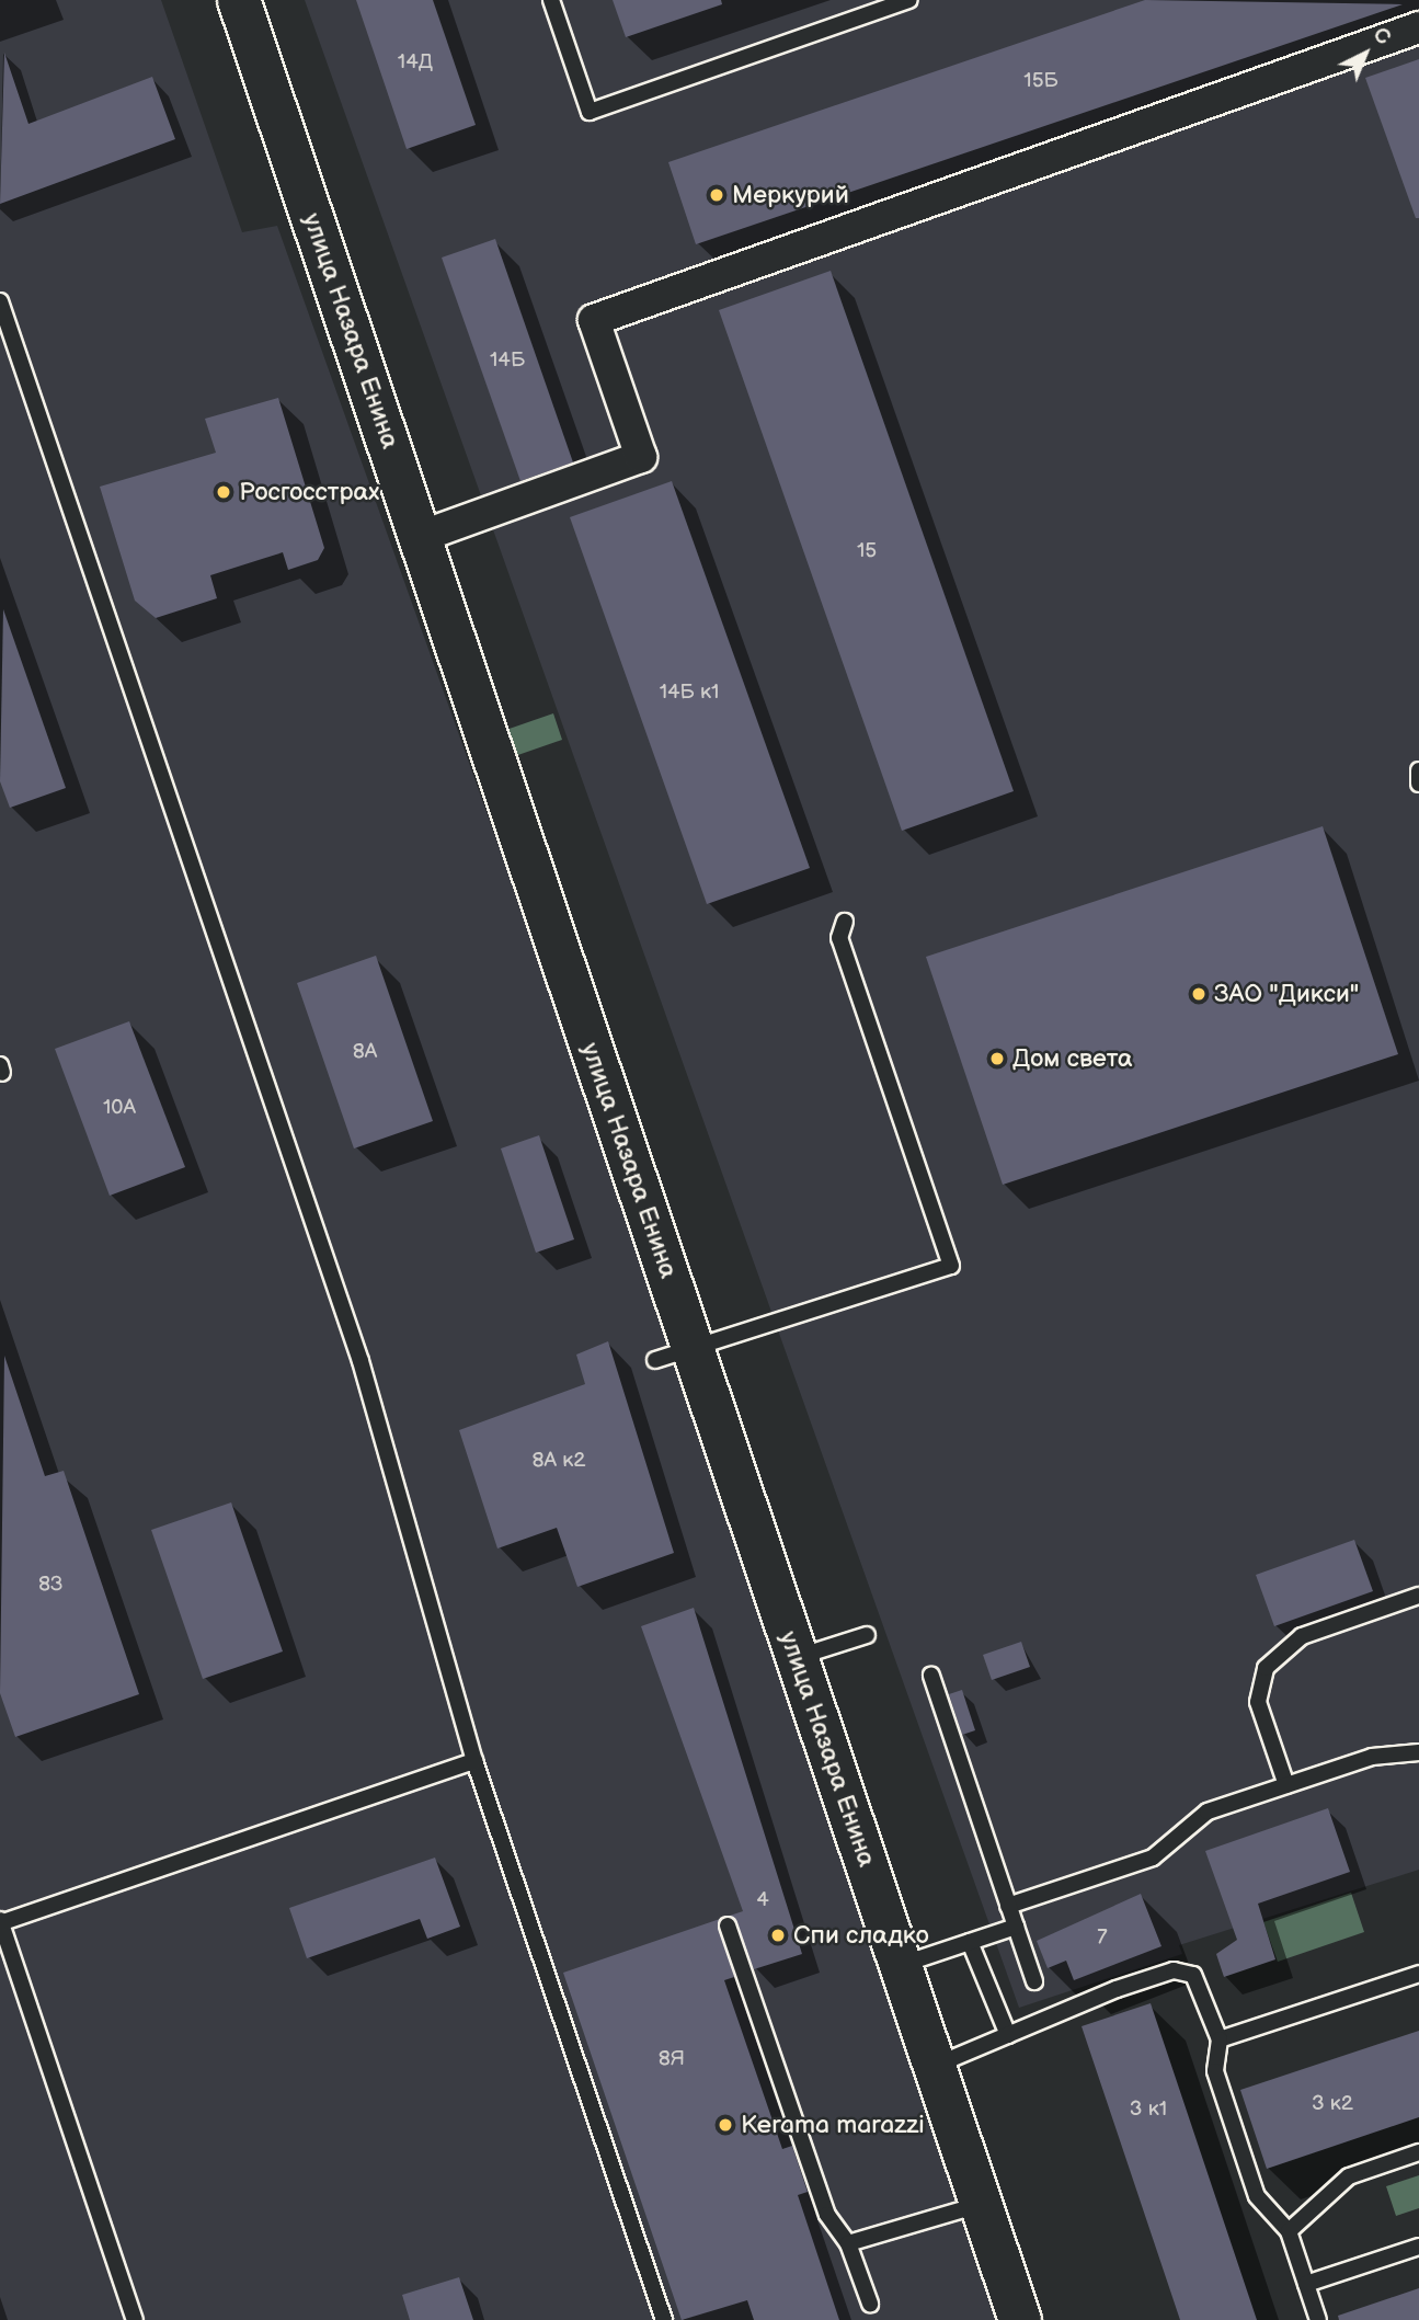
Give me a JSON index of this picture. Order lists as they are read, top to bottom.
{
  "streets": {
    "main road": ["улица Назара Енина"]
  },
  "places": [
    "Меркурий",
    "Росгосстрах",
    "ЗАО \"Дикси\"",
    "Дом света",
    "Спи сладко",
    "Kerama marazzi"
  ],
  "house_numbers": [
    "14Д",
    "15Б",
    "14Б",
    "15",
    "14Б к1",
    "8А",
    "10А",
    "8А к2",
    "8З",
    "4",
    "7",
    "8Я",
    "3 к2",
    "3 к1"
  ],
  "north": "top right"
}
